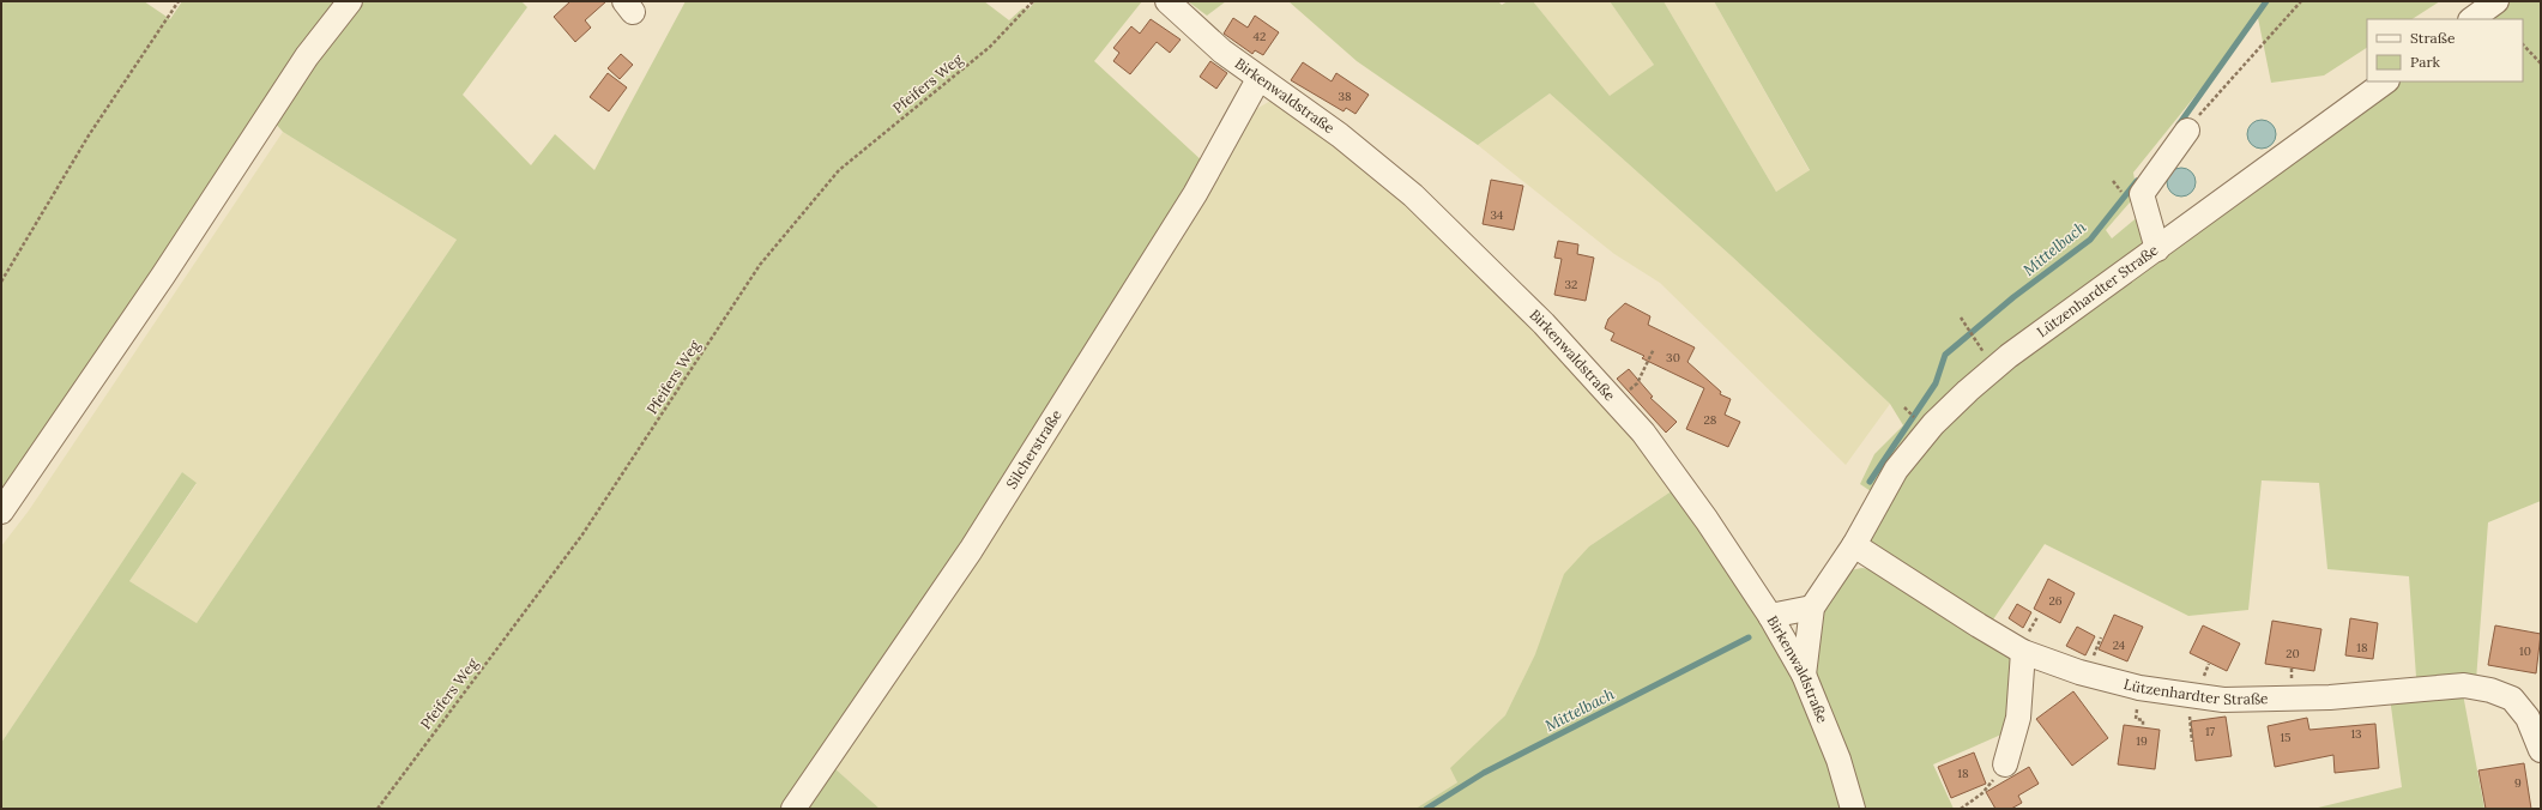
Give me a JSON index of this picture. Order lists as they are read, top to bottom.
{
  "streets": {
    "street": ["Birkenwaldstraße", "Lützenhardter Straße", "Silcherstraße"],
    "path": ["Pfeifers Weg"]
  },
  "crossings": [
    ["Birkenwaldstraße", "Lützenhardter Straße"],
    ["Birkenwaldstraße", "Silcherstraße"]
  ],
  "water": ["Mittelbach"],
  "house_numbers": [
    "42",
    "38",
    "34",
    "32",
    "30",
    "28",
    "26",
    "24",
    "18",
    "10",
    "20",
    "17",
    "13",
    "15",
    "19",
    "18",
    "9"
  ],
  "legend": ["Straße", "Park"]
}
